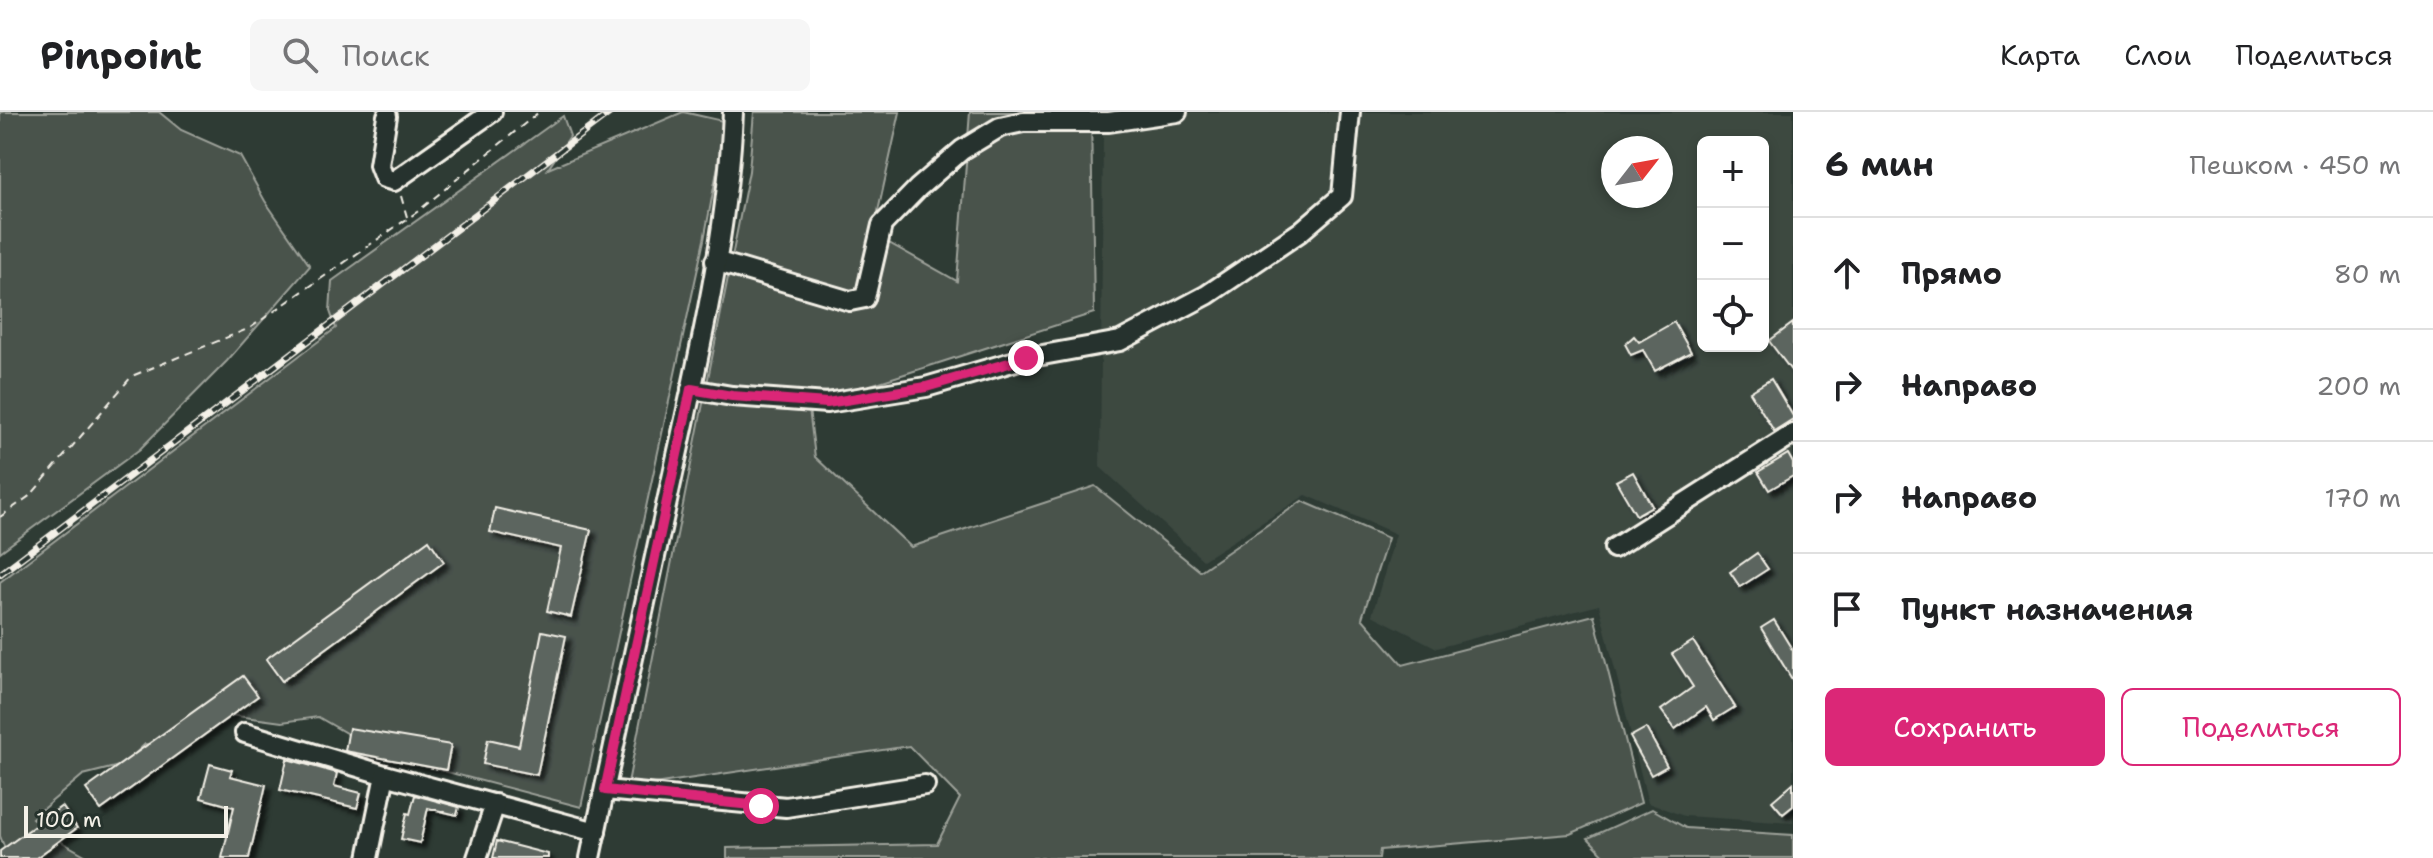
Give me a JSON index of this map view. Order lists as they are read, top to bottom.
{
  "scale_bar": "100 m",
  "north": "top right",
  "page": {
    "header": "Pinpoint",
    "search": "Поиск",
    "nav": ["Карта", "Слои", "Поделиться"],
    "heading": ["6 мин", "Пешком · 450 m"],
    "map_buttons": ["+", "−"],
    "list": [
      ["Прямо", "80 m"],
      ["Направо", "200 m"],
      ["Направо", "170 m"],
      "Пункт назначения"
    ],
    "buttons": ["Сохранить", "Поделиться"],
    "scale": "100 m"
  }
}
